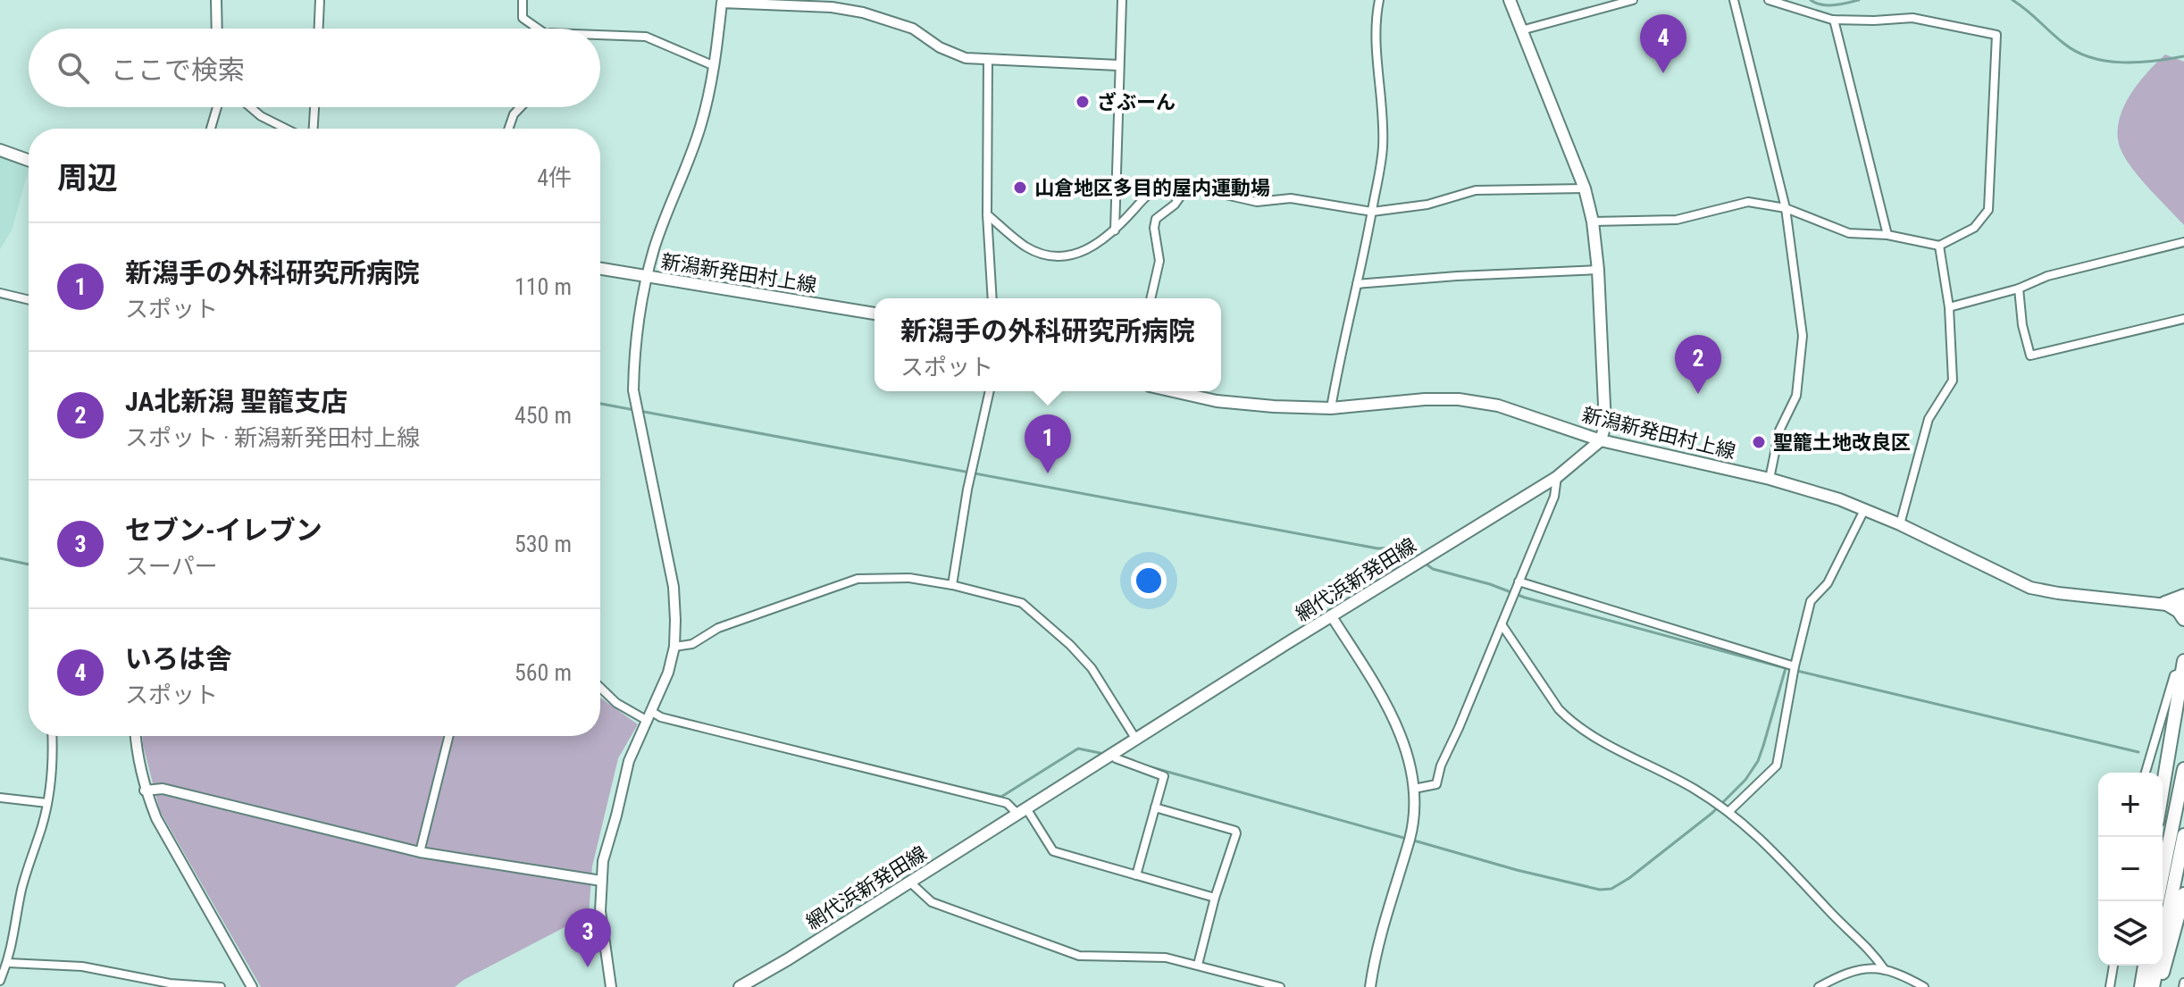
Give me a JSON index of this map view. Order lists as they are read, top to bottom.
{
  "streets": {
    "main road": ["新潟新発田村上線", "網代浜新発田線"]
  },
  "crossings": [
    ["新潟新発田村上線", "網代浜新発田線"]
  ],
  "places": ["ざぶーん", "山倉地区多目的屋内運動場", "聖籠土地改良区"],
  "page": {
    "pins": [
      "4",
      "2",
      "1",
      "3"
    ],
    "search": "ここで検索",
    "heading": ["周辺", "4件"],
    "list": [
      {
        "mark": "1",
        "name": "新潟手の外科研究所病院",
        "note": "スポット",
        "value": "110 m"
      },
      {
        "mark": "2",
        "name": "JA北新潟 聖籠支店",
        "note": "スポット · 新潟新発田村上線",
        "value": "450 m"
      },
      {
        "mark": "3",
        "name": "セブン-イレブン",
        "note": "スーパー",
        "value": "530 m"
      },
      {
        "mark": "4",
        "name": "いろは舎",
        "note": "スポット",
        "value": "560 m"
      }
    ],
    "popup": ["新潟手の外科研究所病院", "スポット"],
    "map_buttons": ["+", "−"]
  }
}
